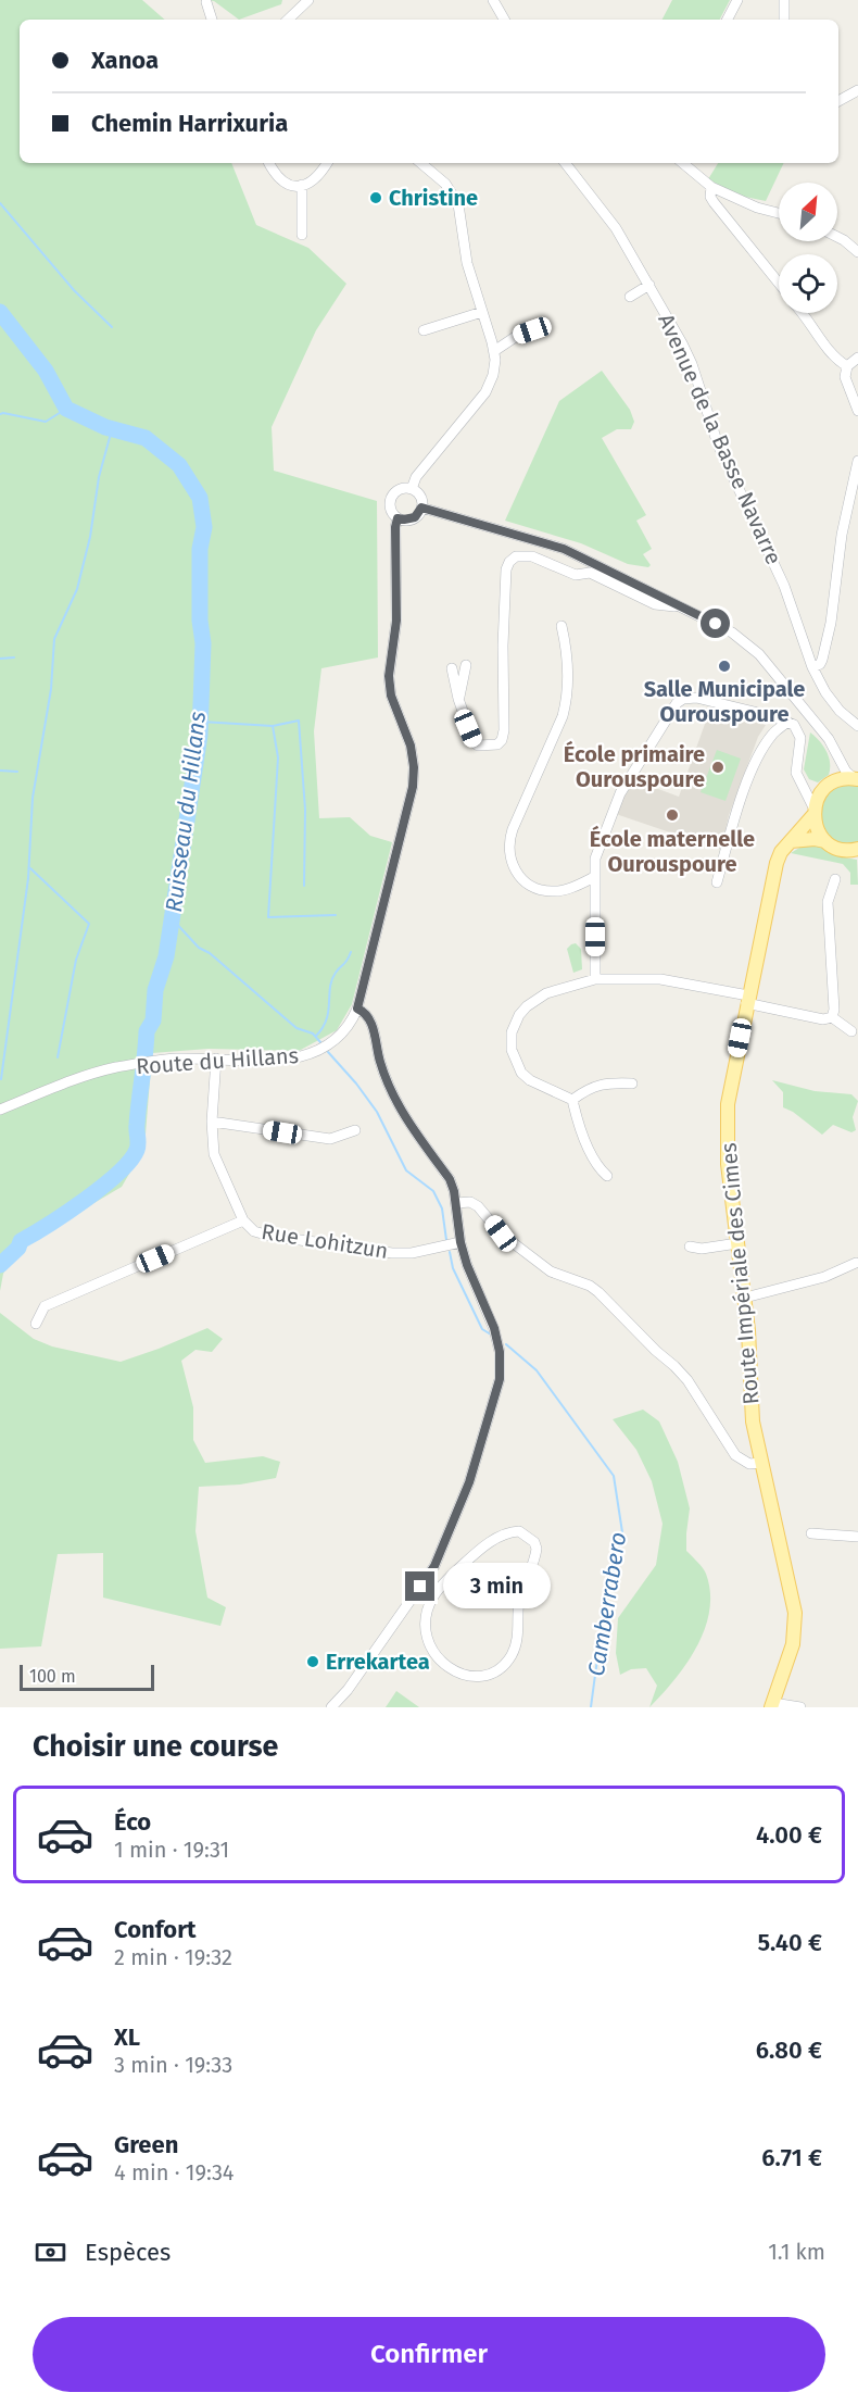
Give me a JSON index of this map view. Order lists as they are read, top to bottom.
{
  "streets": {
    "main road": ["Route Impériale des Cimes"],
    "street": ["Avenue de la Basse Navarre", "Route du Hillans", "Rue Lohitzun"]
  },
  "crossings": [
    ["Route du Hillans", "Rue Lohitzun"]
  ],
  "water": ["Ruisseau du Hillans", "Camberrabero"],
  "places": [
    "Christine",
    "Salle Municipale Ourouspoure",
    "École primaire Ourouspoure",
    "École maternelle Ourouspoure",
    "Errekartea"
  ],
  "scale_bar": "100 m",
  "north": "top right",
  "page": {
    "banner": ["Xanoa", "Chemin Harrixuria"],
    "bubble": "3 min",
    "scale": "100 m",
    "heading": "Choisir une course",
    "list": [
      {
        "name": "Éco",
        "note": "1 min · 19:31",
        "value": "4.00 €"
      },
      {
        "name": "Confort",
        "note": "2 min · 19:32",
        "value": "5.40 €"
      },
      {
        "name": "XL",
        "note": "3 min · 19:33",
        "value": "6.80 €"
      },
      {
        "name": "Green",
        "note": "4 min · 19:34",
        "value": "6.71 €"
      }
    ],
    "pay": ["Espèces", "1.1 km"],
    "buttons": "Confirmer"
  }
}
